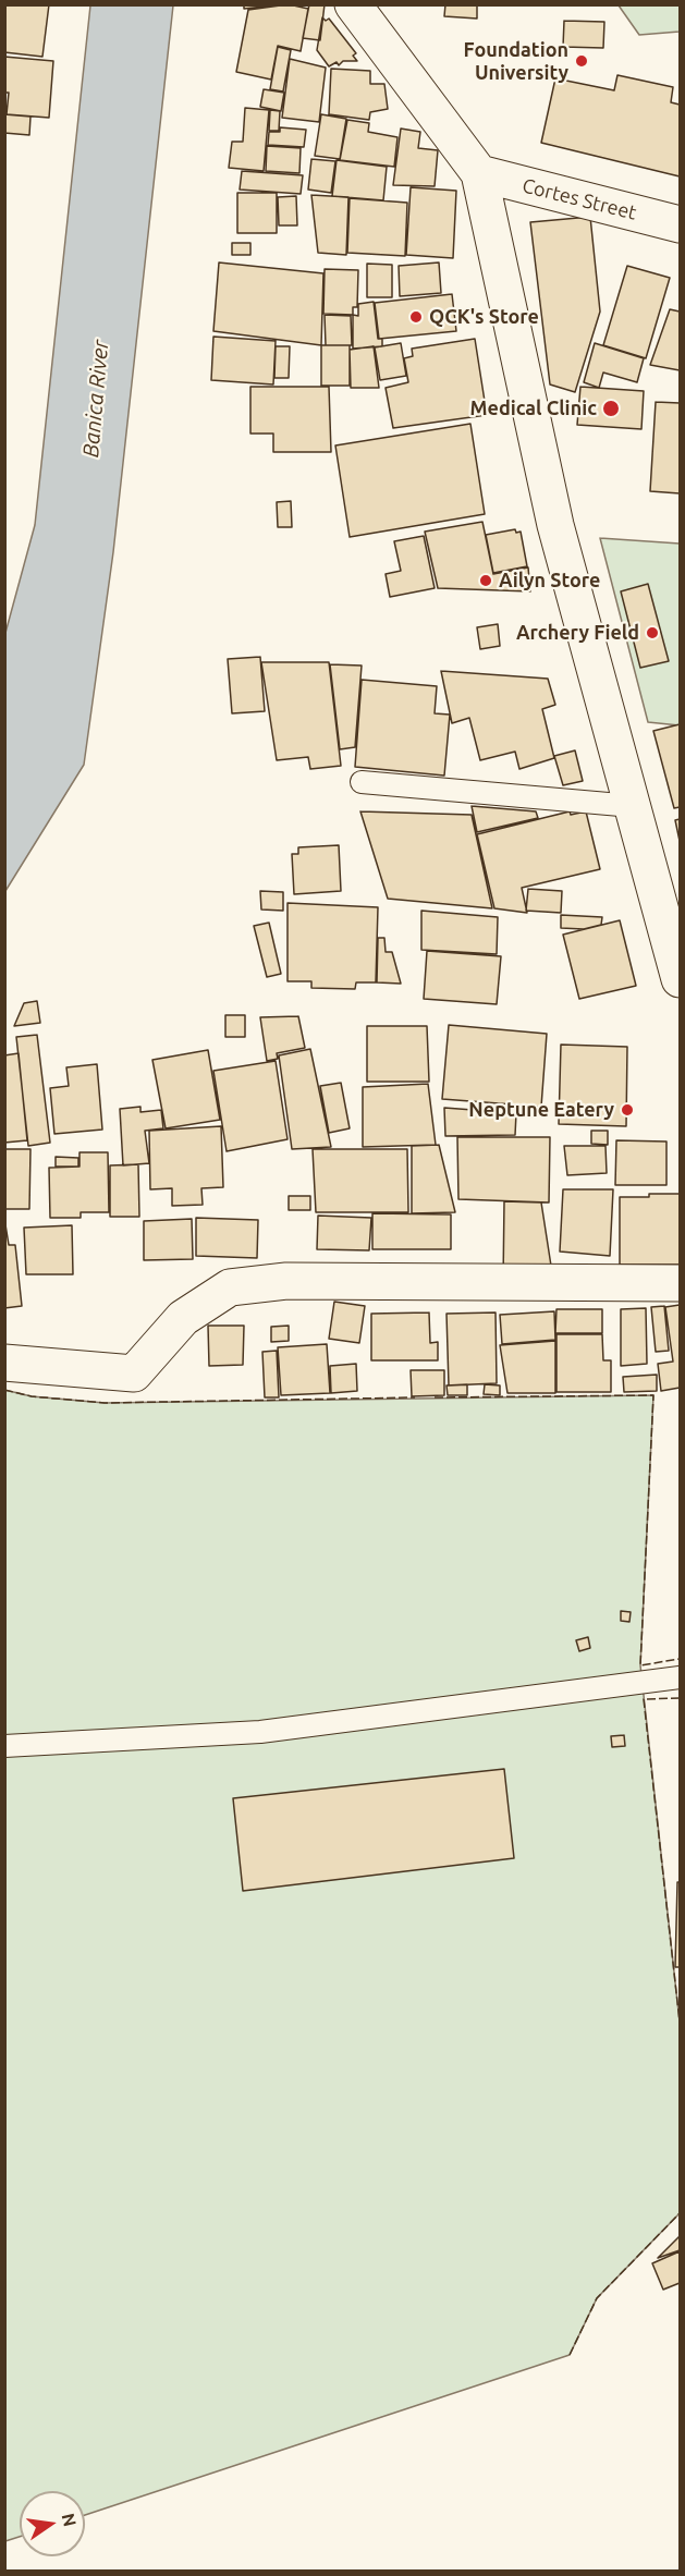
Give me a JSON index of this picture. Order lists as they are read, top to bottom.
{
  "streets": {
    "street": ["Cortes Street"]
  },
  "water": ["Banica River"],
  "places": [
    "Foundation University",
    "QCK's Store",
    "Medical Clinic",
    "Ailyn Store",
    "Archery Field",
    "Neptune Eatery"
  ],
  "north": "right"
}
